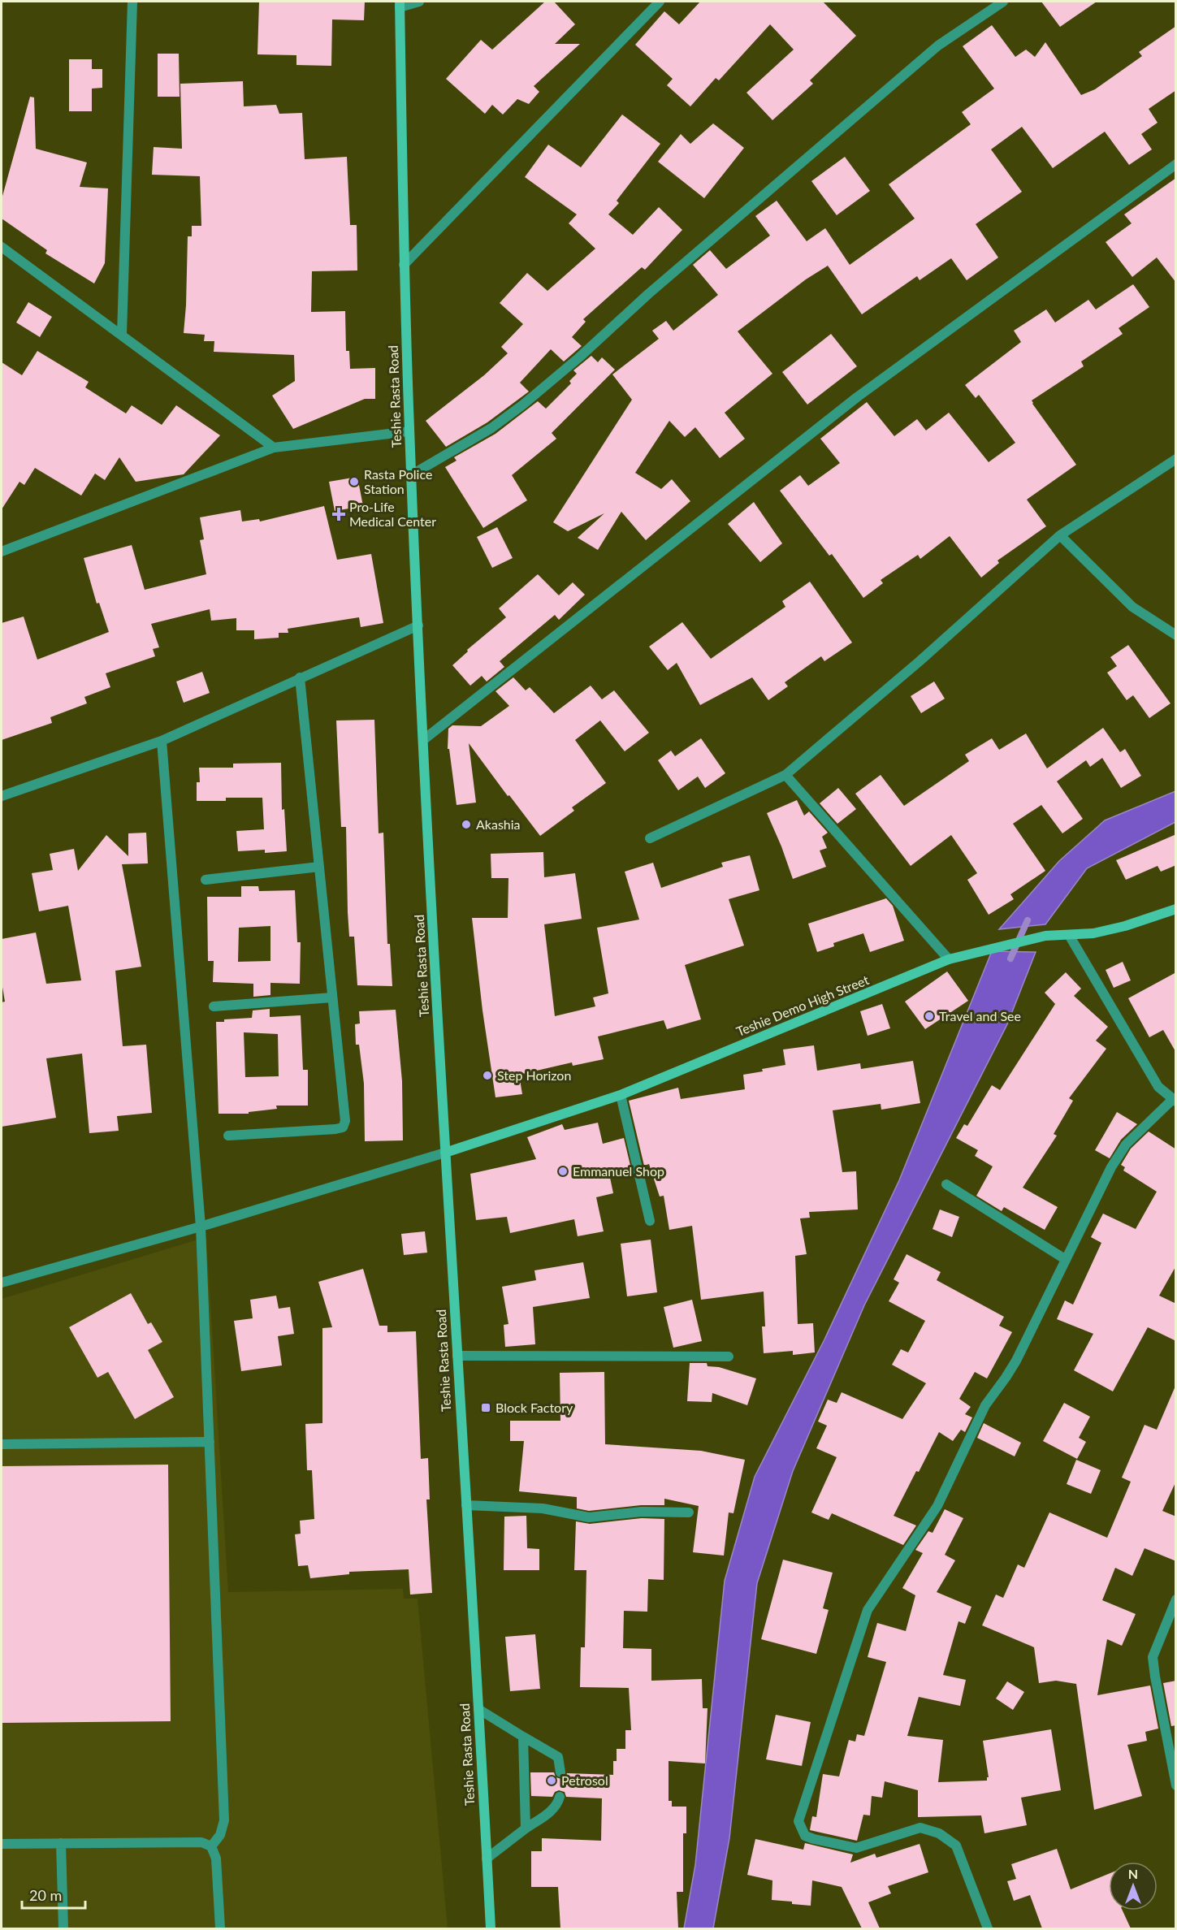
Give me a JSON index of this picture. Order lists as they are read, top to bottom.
{
  "streets": {
    "main road": ["Teshie Rasta Road", "Teshie Demo High Street"]
  },
  "crossings": [
    ["Teshie Rasta Road", "Teshie Demo High Street"]
  ],
  "places": {
    "other": [
      "Rasta Police Station",
      "Akashia",
      "Travel and See",
      "Step Horizon",
      "Emmanuel Shop",
      "Petrosol"
    ],
    "health": ["Pro-Life Medical Center"],
    "transit": ["Block Factory"]
  },
  "scale_bar": "20 m",
  "north": "top"
}
